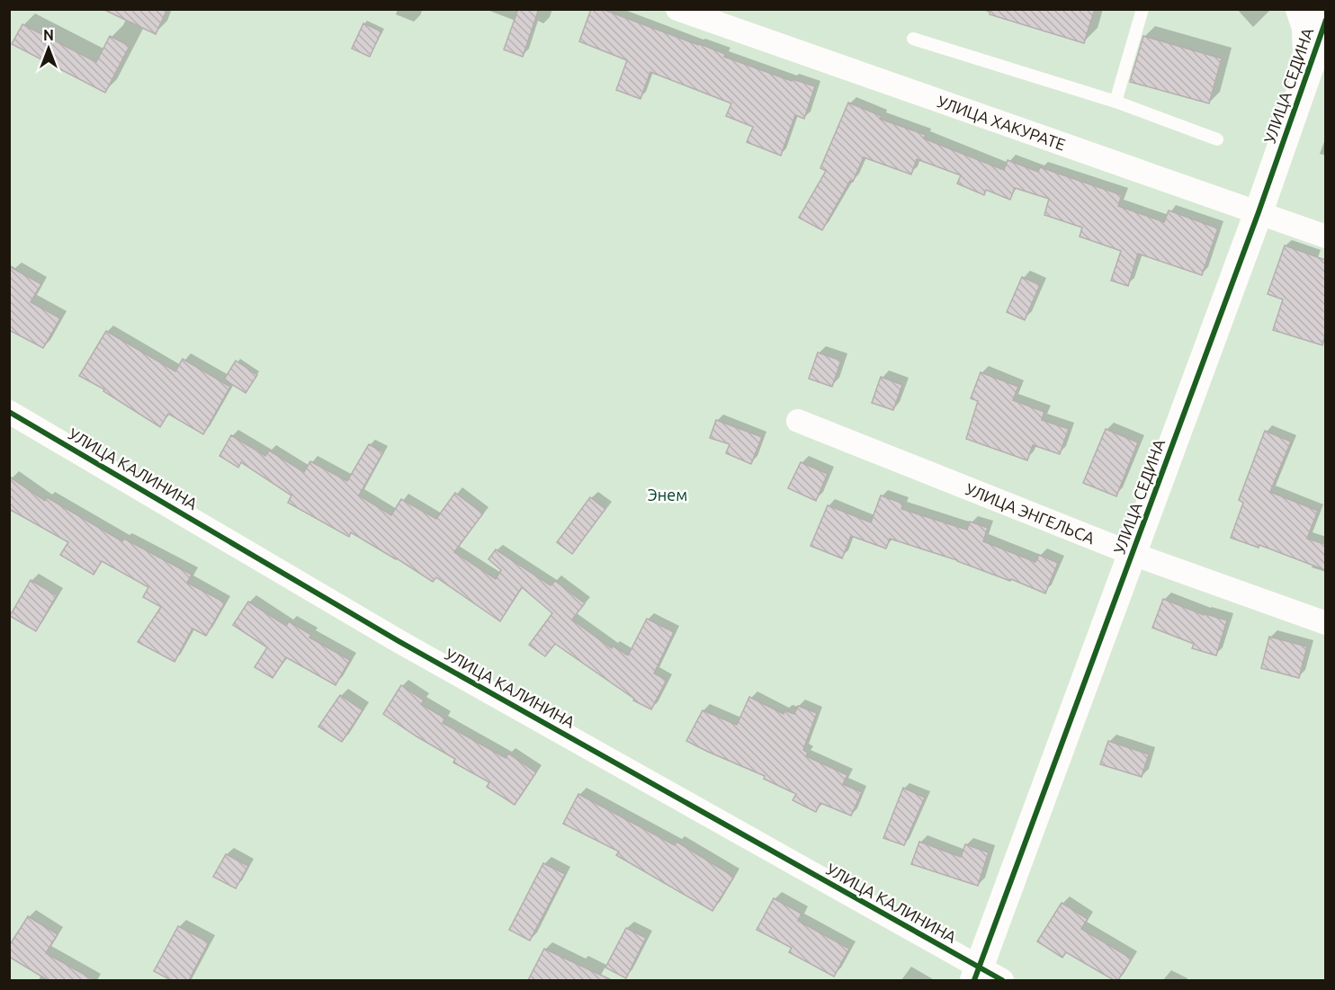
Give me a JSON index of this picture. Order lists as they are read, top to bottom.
{
  "streets": {
    "street": [
      "УЛИЦА СЕДИНА",
      "УЛИЦА ХАКУРАТЕ",
      "УЛИЦА КАЛИНИНА",
      "УЛИЦА ЭНГЕЛЬСА"
    ]
  },
  "crossings": [
    ["УЛИЦА СЕДИНА", "УЛИЦА ХАКУРАТЕ"],
    ["УЛИЦА СЕДИНА", "УЛИЦА КАЛИНИНА"],
    ["УЛИЦА СЕДИНА", "УЛИЦА ЭНГЕЛЬСА"]
  ],
  "parks": ["Энем"],
  "north": "top"
}
